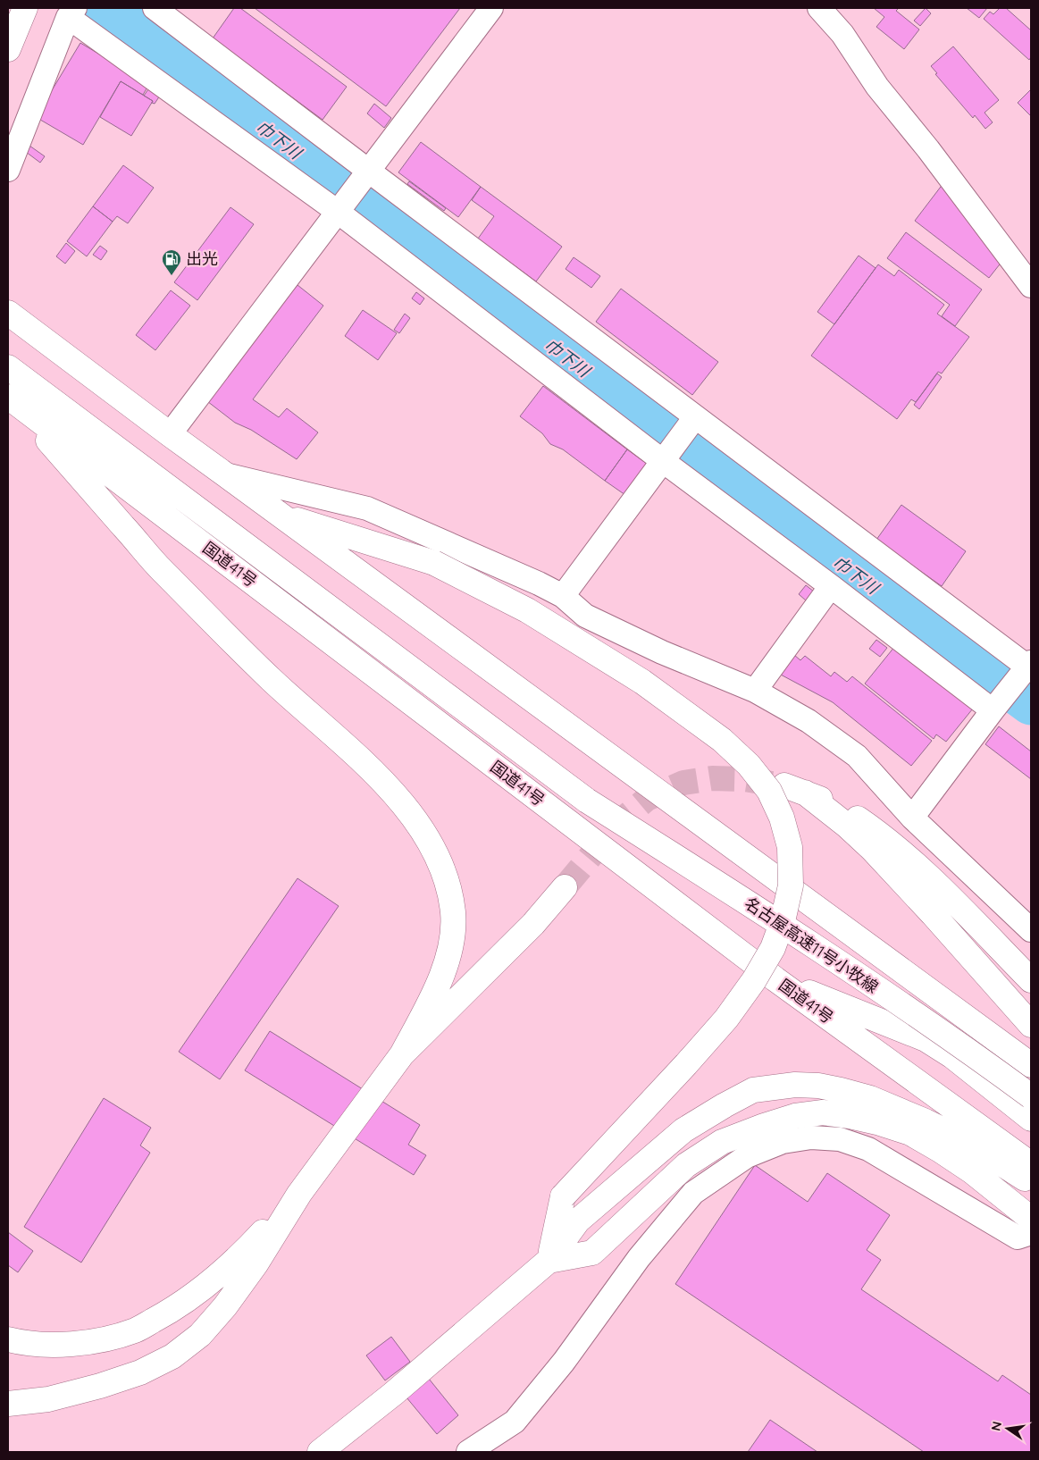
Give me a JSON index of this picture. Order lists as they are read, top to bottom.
{
  "streets": {
    "highway": ["国道41号", "名古屋高速11号小牧線"]
  },
  "water": ["巾下川"],
  "places": {
    "fuel station": ["出光"]
  },
  "north": "left"
}
